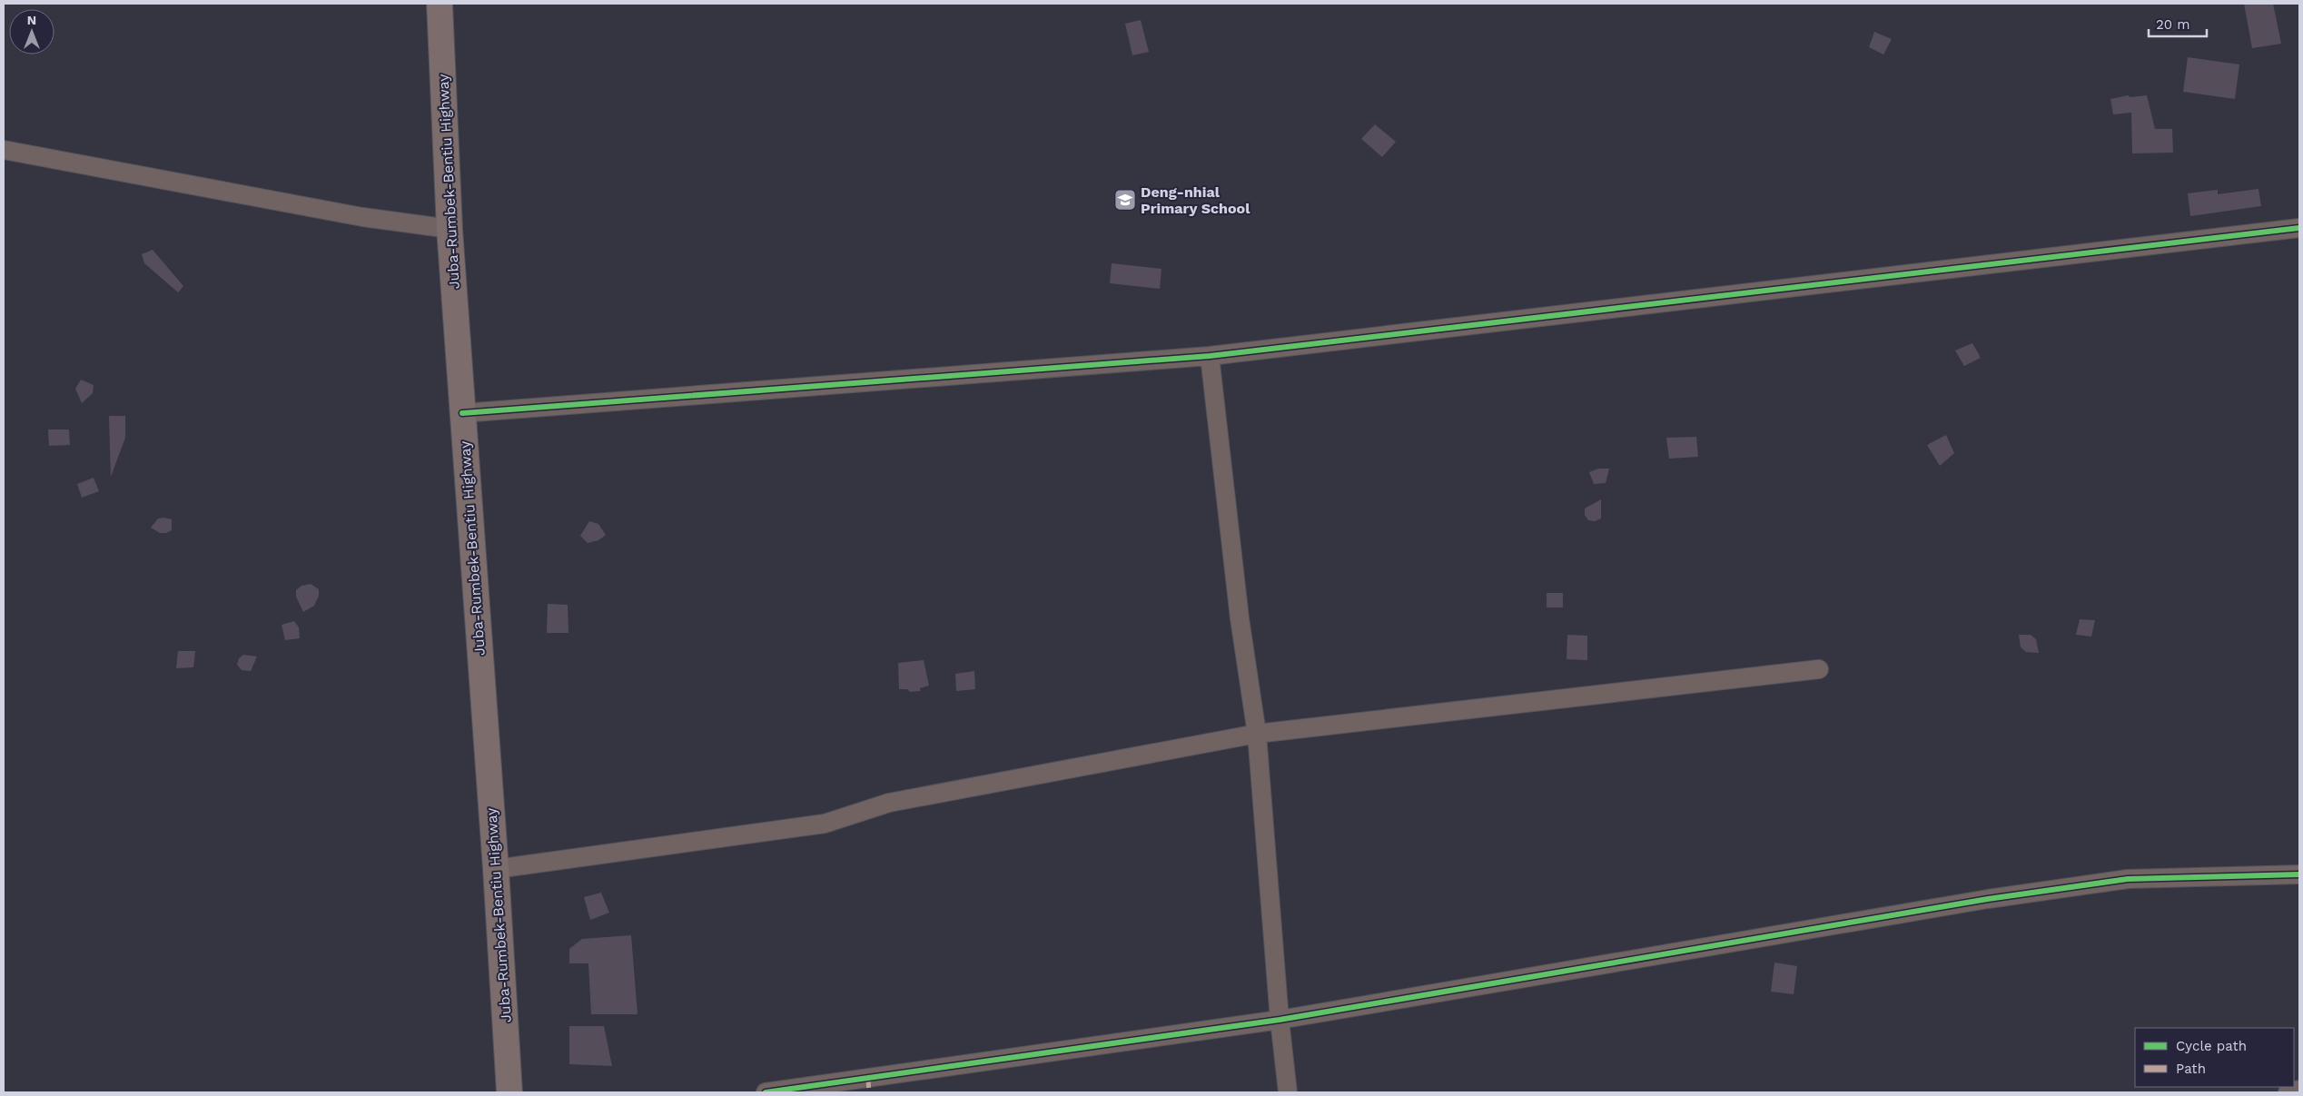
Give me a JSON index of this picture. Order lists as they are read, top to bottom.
{
  "streets": {
    "main road": ["Juba-Rumbek-Bentiu Highway"]
  },
  "places": {
    "school or university": ["Deng-nhial Primary School"]
  },
  "legend": ["Cycle path", "Path"],
  "scale_bar": "20 m",
  "north": "top"
}
